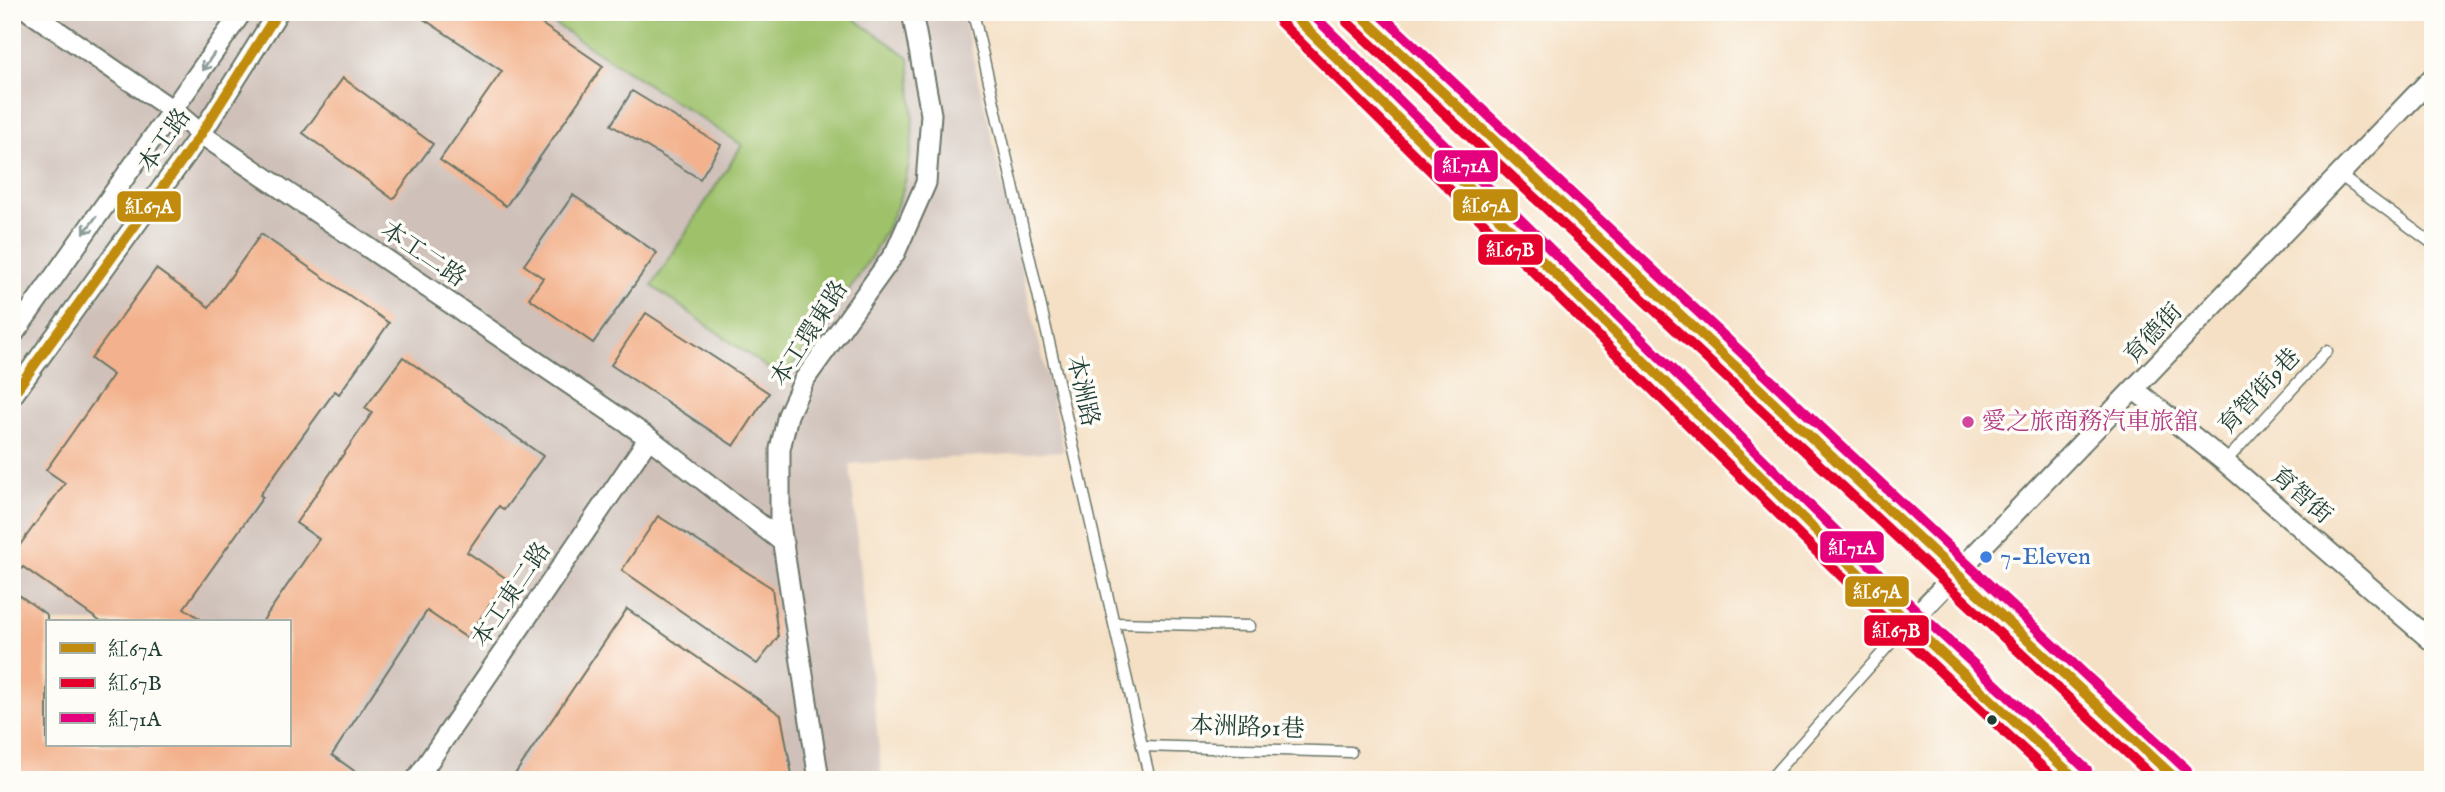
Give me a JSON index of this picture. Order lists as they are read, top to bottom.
{
  "streets": {
    "street": [
      "本工路",
      "本工二路",
      "本工環東路",
      "育德街",
      "育智街",
      "本工東二路"
    ],
    "lane": ["本洲路", "育智街9巷", "本洲路91巷"]
  },
  "crossings": [
    ["本工路", "本工二路"],
    ["本工二路", "本工環東路"],
    ["本工二路", "本工東二路"],
    ["育德街", "育智街"],
    ["本洲路", "本洲路91巷"],
    ["育智街9巷", "育智街"]
  ],
  "places": ["愛之旅商務汽車旅舘", "7-Eleven"],
  "lines": ["transit line 紅67A", "transit line 紅71A", "transit line 紅67B"],
  "legend": ["紅67A", "紅67B", "紅71A"]
}
